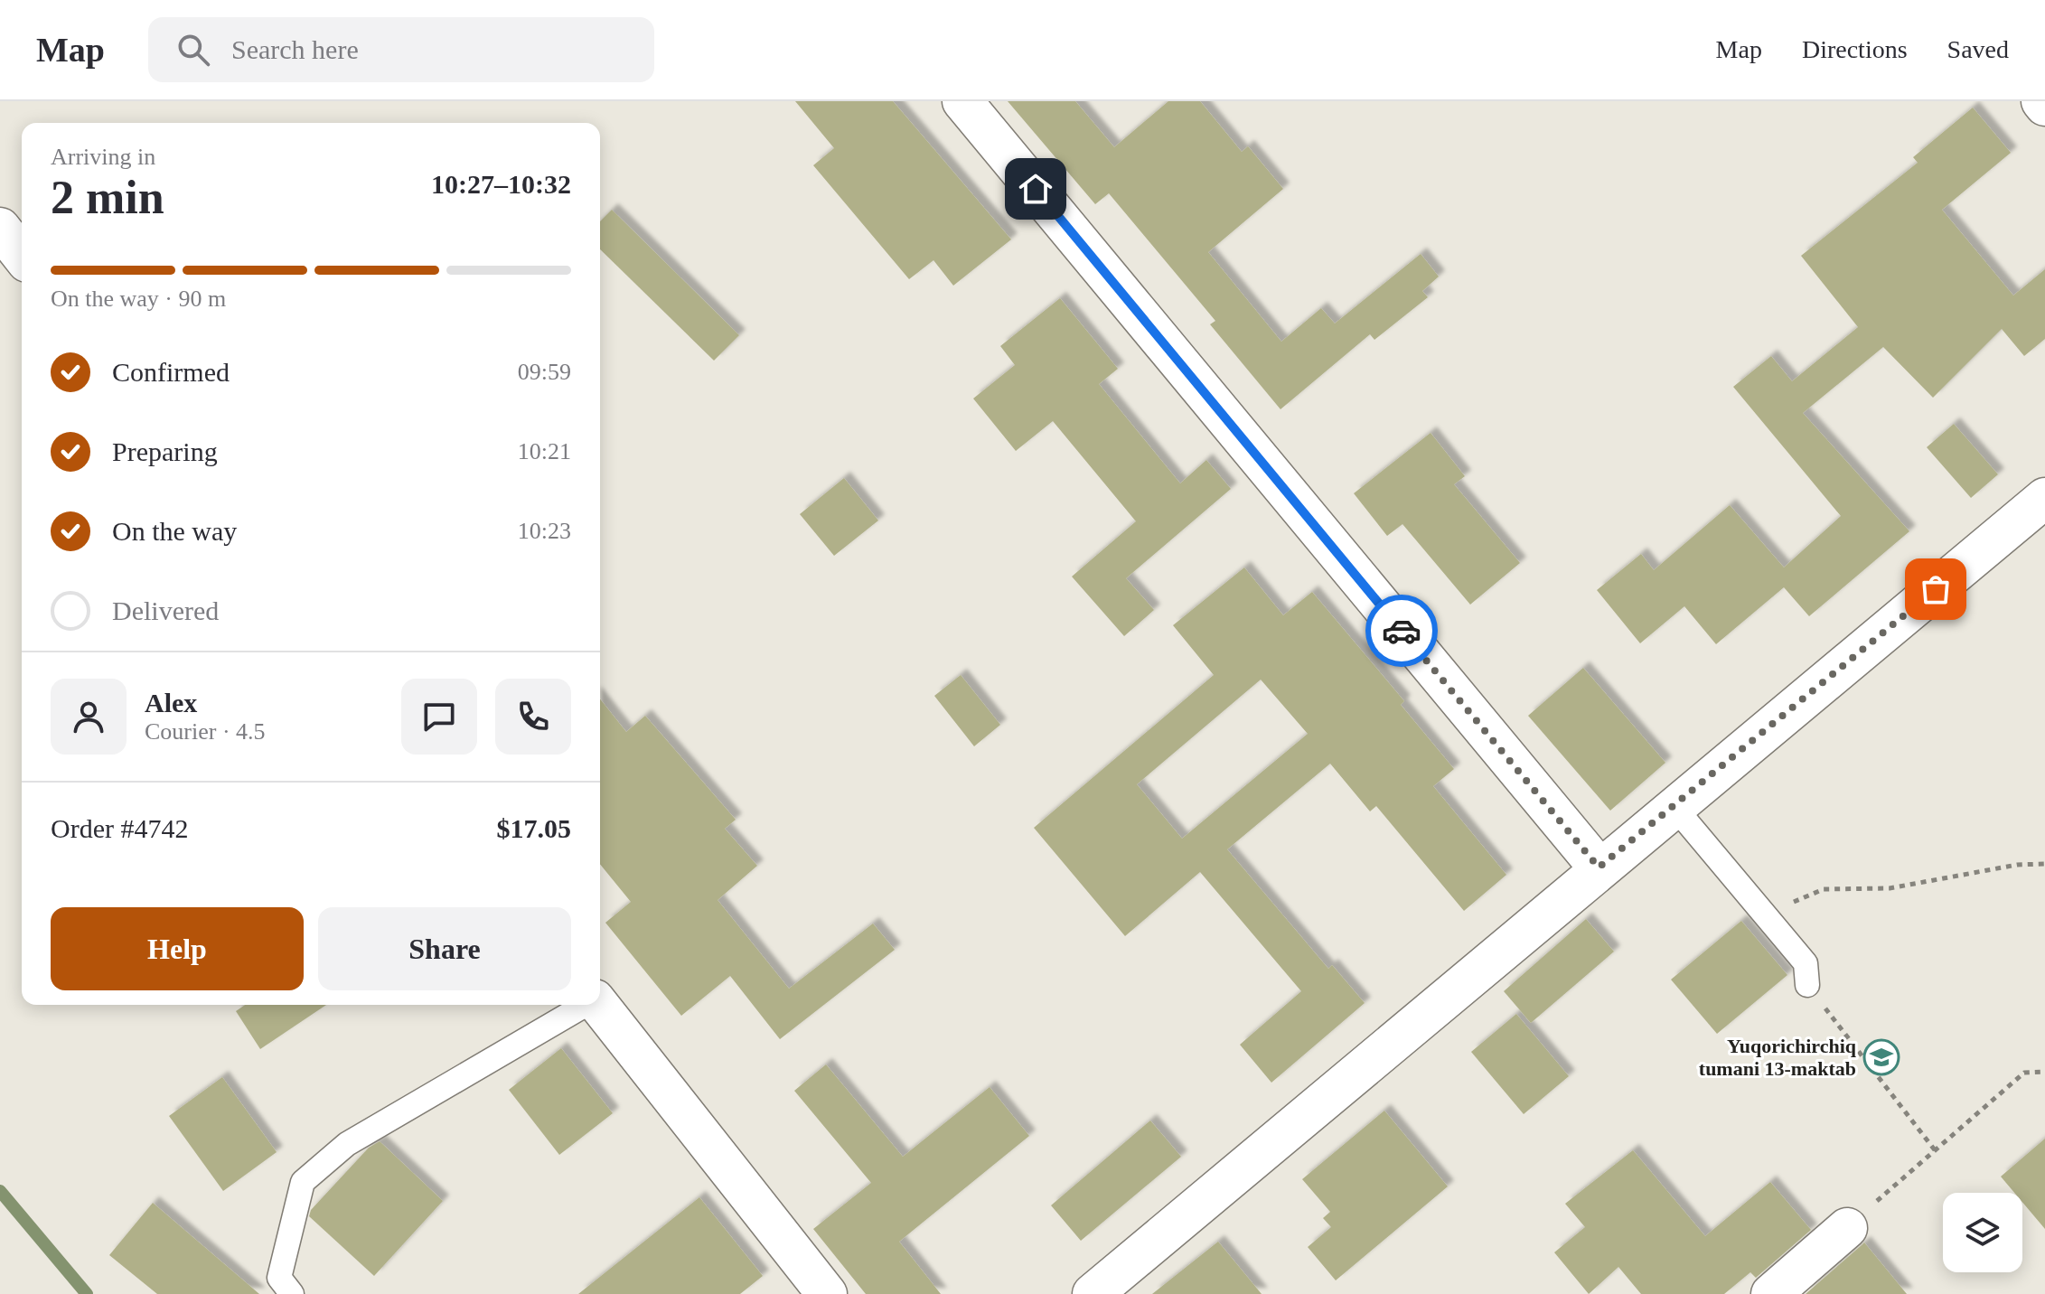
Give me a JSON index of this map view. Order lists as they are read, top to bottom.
{
  "places": {
    "school or university": ["Yuqorichirchiq tumani 13-maktab"]
  },
  "page": {
    "header": "Map",
    "search": "Search here",
    "nav": ["Map", "Directions", "Saved"],
    "heading": ["2 min", "Arriving in", "10:27–10:32"],
    "panel": [
      "Alex",
      "Courier · 4.5",
      "Order #4742",
      "$17.05"
    ],
    "bar": "On the way · 90 m",
    "list": [
      ["Confirmed", "09:59"],
      ["Preparing", "10:21"],
      ["On the way", "10:23"],
      "Delivered"
    ],
    "buttons": ["Help", "Share"]
  }
}
